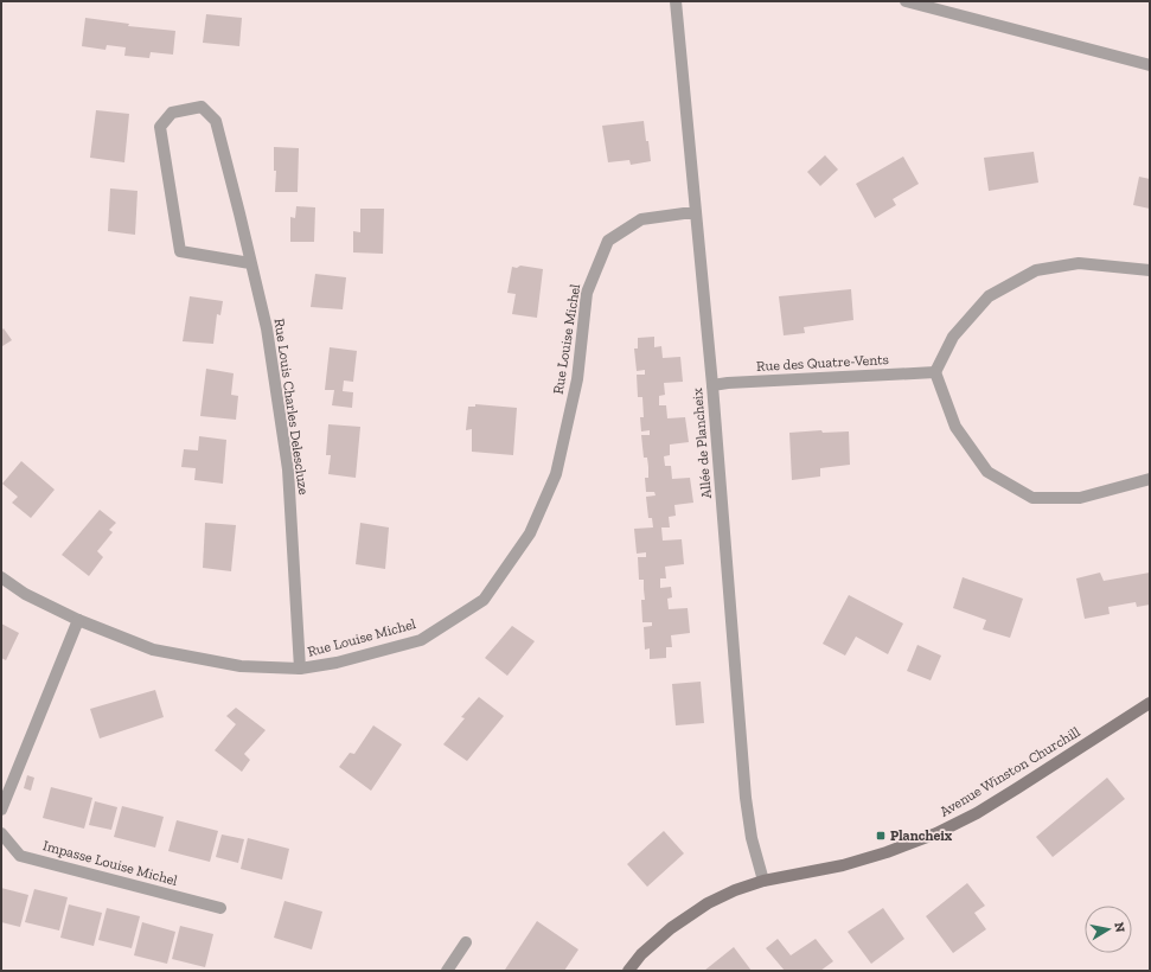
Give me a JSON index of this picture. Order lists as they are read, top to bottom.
{
  "streets": {
    "main road": ["Avenue Winston Churchill"],
    "street": [
      "Rue Louise Michel",
      "Rue des Quatre-Vents",
      "Rue Louis Charles Delescluze",
      "Allée de Plancheix",
      "Impasse Louise Michel"
    ]
  },
  "crossings": [
    ["Rue Louise Michel", "Rue Louis Charles Delescluze"],
    ["Rue Louise Michel", "Allée de Plancheix"],
    ["Rue des Quatre-Vents", "Allée de Plancheix"],
    ["Allée de Plancheix", "Avenue Winston Churchill"]
  ],
  "places": {
    "transit": ["Plancheix"]
  },
  "north": "right"
}
